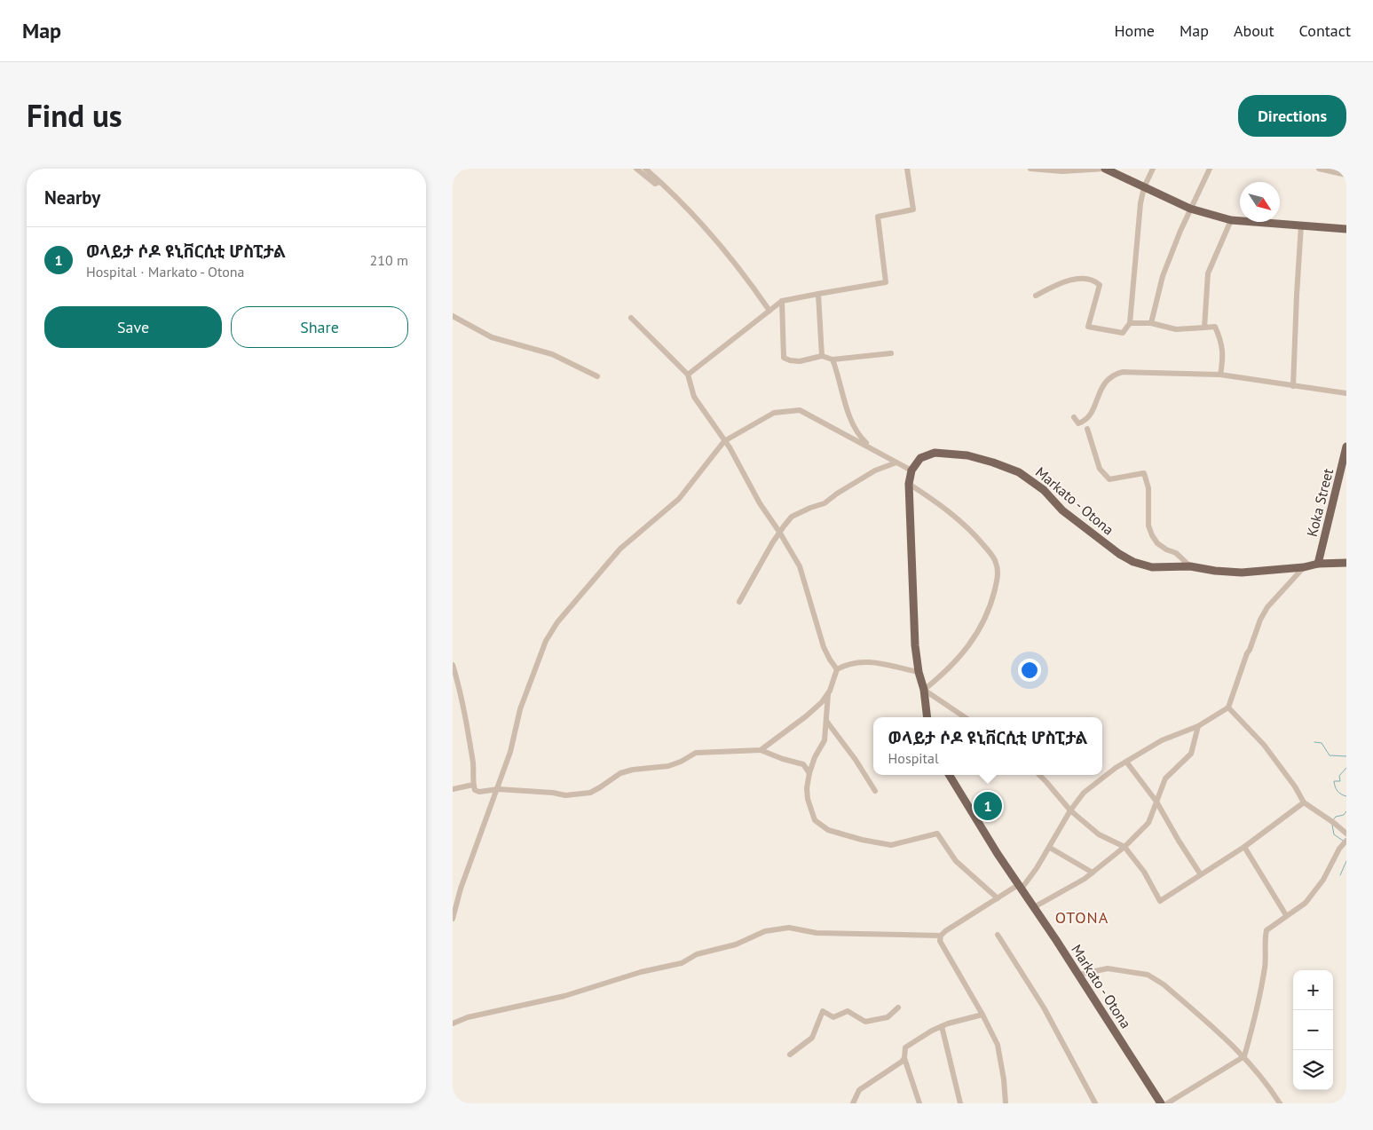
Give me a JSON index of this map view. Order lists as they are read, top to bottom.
{
  "streets": {
    "main road": ["Markato - Otona", "Koka Street"]
  },
  "crossings": [
    ["Markato - Otona", "Koka Street"]
  ],
  "districts": ["OTONA"],
  "north": "bottom right",
  "page": {
    "header": "Map",
    "nav": [
      "Home",
      "Map",
      "About",
      "Contact"
    ],
    "title": "Find us",
    "buttons": [
      "Directions",
      ["Save", "Share"]
    ],
    "heading": "Nearby",
    "list": [
      {
        "mark": "1",
        "name": "ወላይታ ሶዶ ዩኒቨርሲቲ ሆስፒታል",
        "note": "Hospital · Markato - Otona",
        "value": "210 m"
      }
    ],
    "popup": ["ወላይታ ሶዶ ዩኒቨርሲቲ ሆስፒታል", "Hospital"],
    "pins": "1",
    "map_buttons": ["+", "−"]
  }
}
